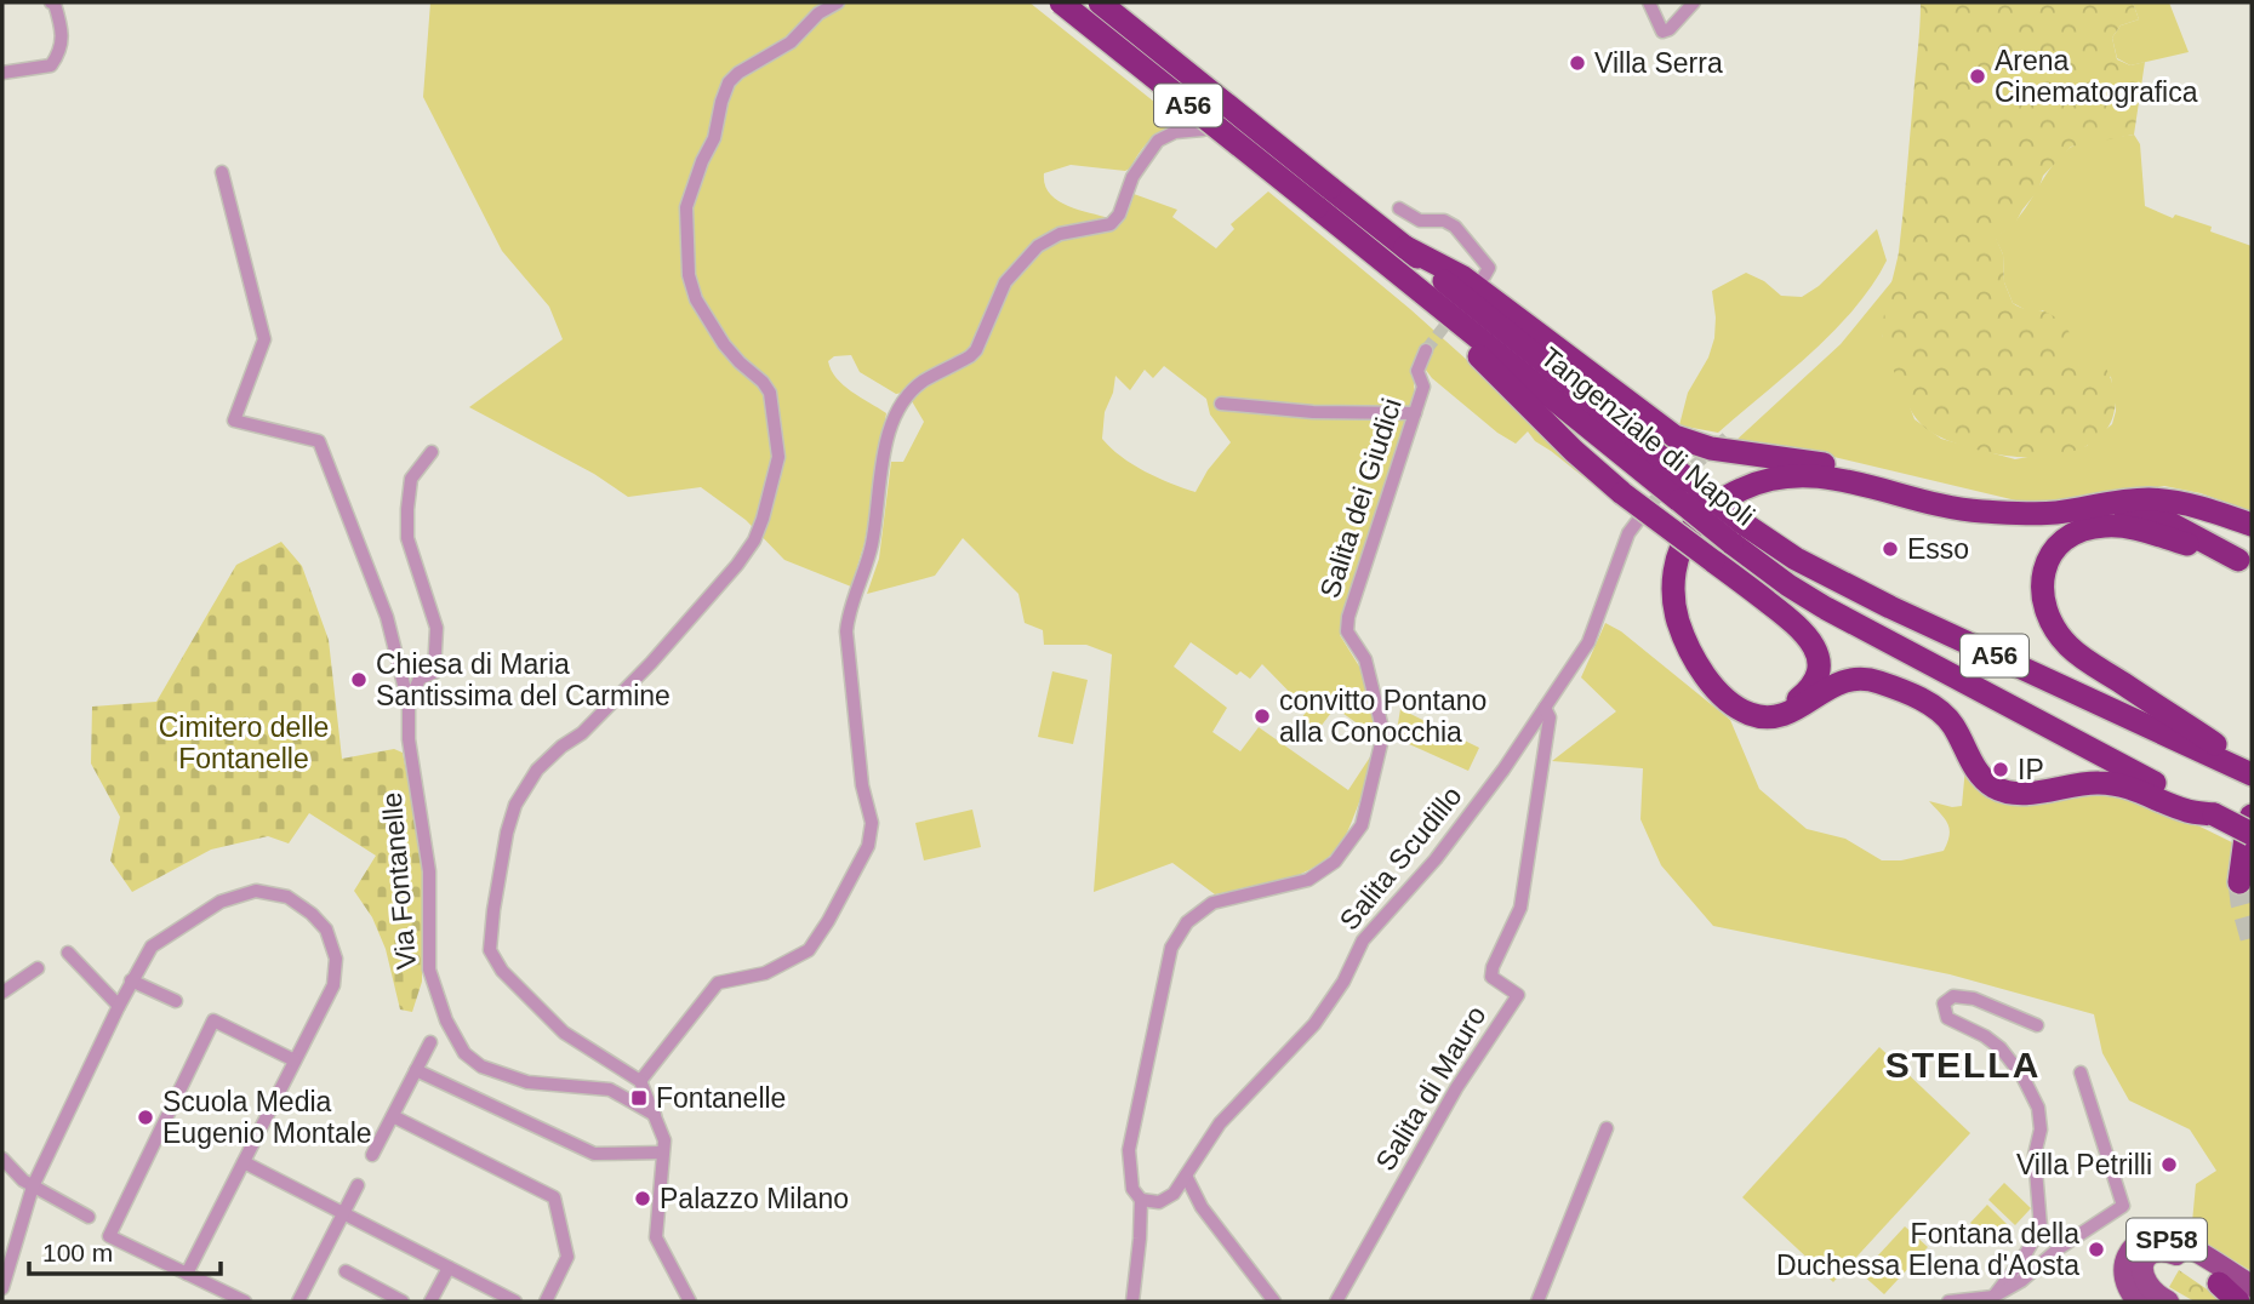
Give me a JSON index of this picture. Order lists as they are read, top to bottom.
{
  "streets": {
    "highway": ["A56", "Tangenziale di Napoli"],
    "main road": ["SP58"],
    "street": [
      "Salita dei Giudici",
      "Salita Scudillo",
      "Via Fontanelle",
      "Salita di Mauro"
    ]
  },
  "crossings": [
    ["Salita dei Giudici", "Salita Scudillo"],
    ["Salita Scudillo", "Salita di Mauro"]
  ],
  "districts": ["STELLA"],
  "parks": ["Cimitero delle Fontanelle"],
  "places": {
    "other": [
      "Villa Serra",
      "Arena Cinematografica",
      "Esso",
      "Chiesa di Maria Santissima del Carmine",
      "convitto Pontano alla Conocchia",
      "IP",
      "Scuola Media Eugenio Montale",
      "Villa Petrilli",
      "Palazzo Milano",
      "Fontana della Duchessa Elena d'Aosta"
    ],
    "transit": ["Fontanelle"]
  },
  "scale_bar": "100 m"
}
